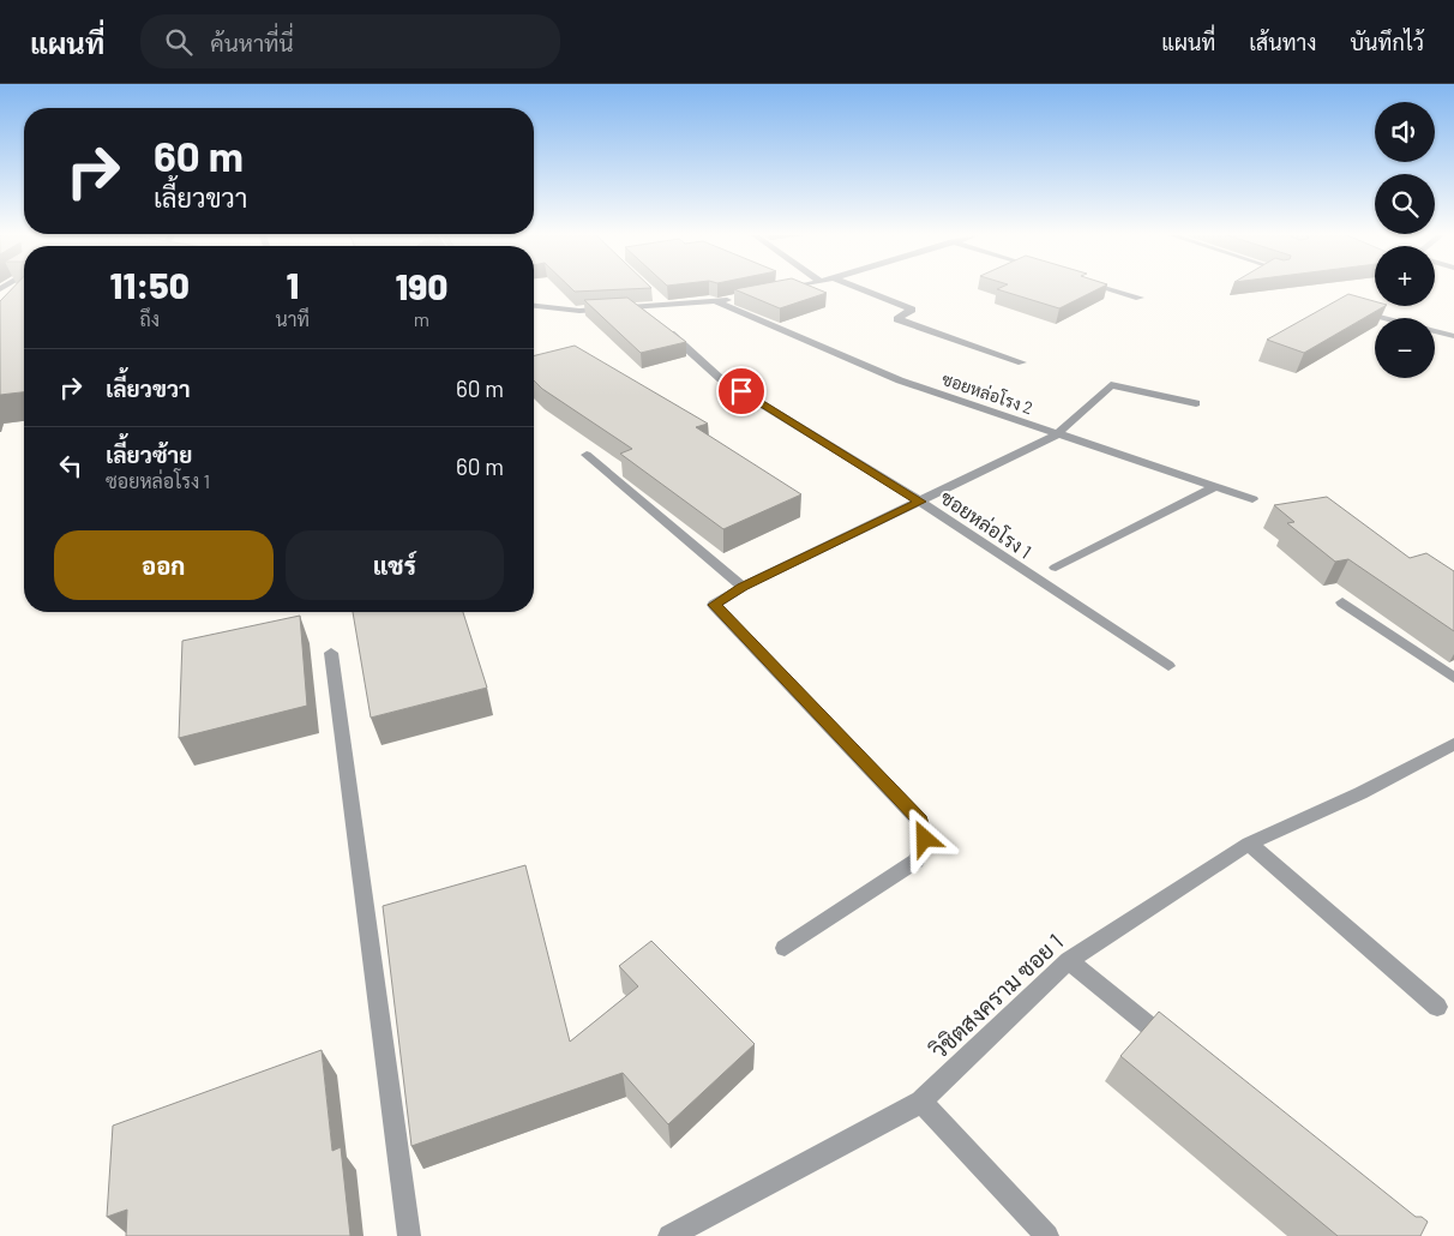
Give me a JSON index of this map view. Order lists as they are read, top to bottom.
{
  "streets": {
    "street": ["ซอยหล่อโรง 2", "ซอยหล่อโรง 1", "วิชิตสงคราม ซอย 1"]
  },
  "page": {
    "header": "แผนที่",
    "search": "ค้นหาที่นี่",
    "nav": ["แผนที่", "เส้นทาง", "บันทึกไว้"],
    "map_buttons": ["+", "−"],
    "turn": ["60 m", "เลี้ยวขวา"],
    "eta": [
      "11:50",
      "ถึง",
      "1",
      "นาที",
      "190",
      "m"
    ],
    "list": [
      {
        "name": "เลี้ยวขวา",
        "value": "60 m"
      },
      {
        "name": "เลี้ยวซ้าย",
        "note": "ซอยหล่อโรง 1",
        "value": "60 m"
      }
    ],
    "buttons": ["ออก", "แชร์"]
  }
}
